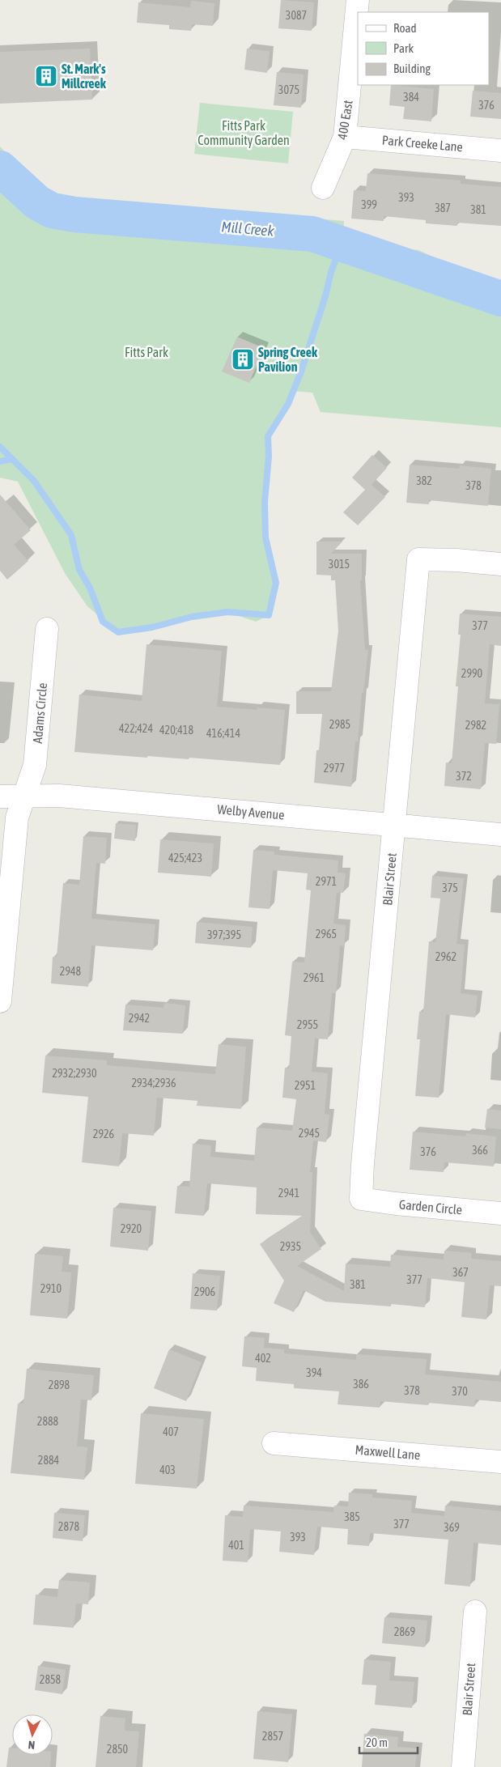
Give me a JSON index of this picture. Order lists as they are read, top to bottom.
{
  "streets": {
    "street": [
      "400 East",
      "Park Creeke Lane",
      "Adams Circle",
      "Welby Avenue",
      "Blair Street",
      "Garden Circle",
      "Maxwell Lane"
    ]
  },
  "crossings": [
    ["400 East", "Park Creeke Lane"],
    ["Adams Circle", "Welby Avenue"],
    ["Welby Avenue", "Blair Street"],
    ["Blair Street", "Garden Circle"]
  ],
  "water": ["Mill Creek"],
  "parks": ["Fitts Park Community Garden", "Fitts Park"],
  "places": {
    "building": ["St. Mark's Millcreek", "Spring Creek Pavilion"]
  },
  "house_numbers": [
    "3087",
    "3075",
    "384",
    "376",
    "393",
    "399",
    "387",
    "381",
    "382",
    "378",
    "3015",
    "377",
    "2990",
    "2985",
    "2982",
    "422;424",
    "420;418",
    "416;414",
    "2977",
    "372",
    "425;423",
    "2971",
    "375",
    "2965",
    "397;395",
    "2962",
    "2948",
    "2961",
    "2942",
    "2955",
    "2932;2930",
    "2934;2936",
    "2951",
    "2945",
    "2926",
    "366",
    "376",
    "2941",
    "2920",
    "2935",
    "367",
    "377",
    "381",
    "2910",
    "2906",
    "402",
    "394",
    "386",
    "2898",
    "378",
    "370",
    "2888",
    "407",
    "2884",
    "403",
    "385",
    "377",
    "2878",
    "369",
    "393",
    "401",
    "2869",
    "2858",
    "2857",
    "2850"
  ],
  "legend": ["Road", "Park", "Building"],
  "scale_bar": "20 m",
  "north": "bottom"
}
